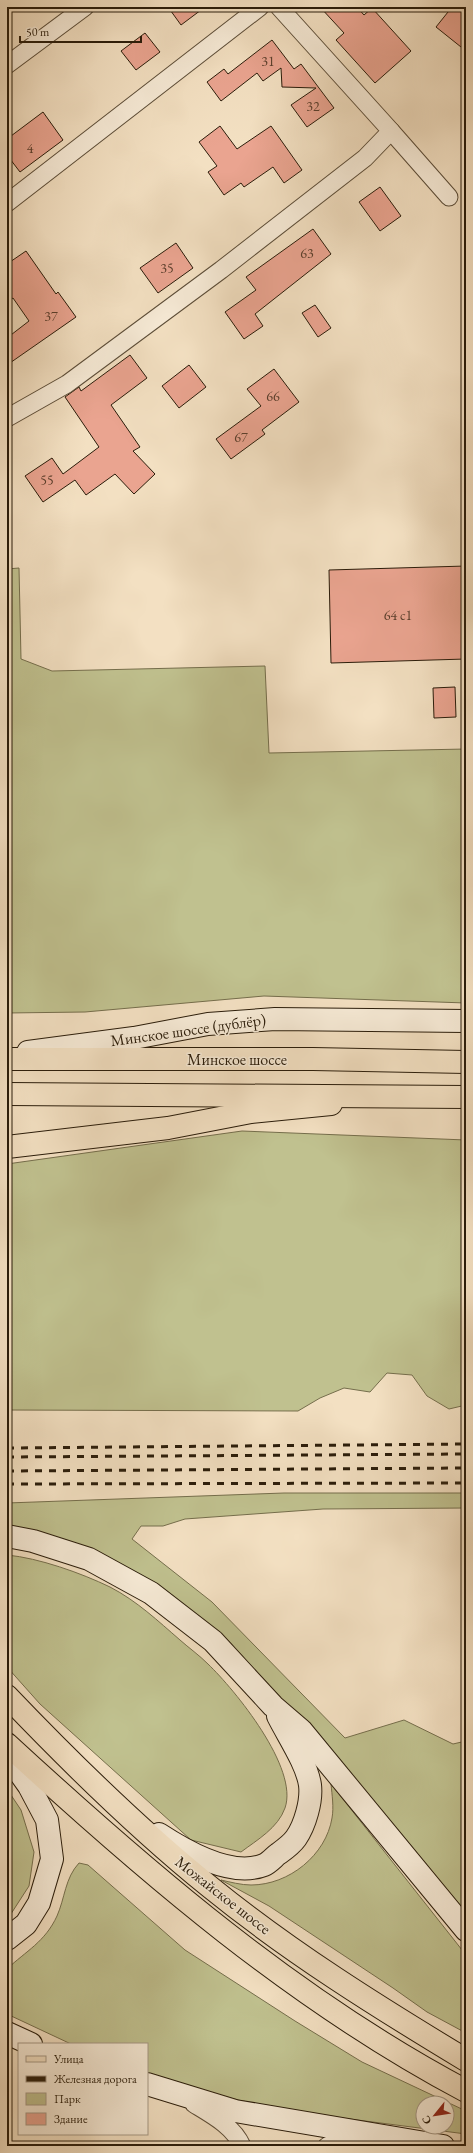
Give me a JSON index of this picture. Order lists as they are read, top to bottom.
{
  "streets": {
    "main road": ["Минское шоссе", "Можайское шоссе"],
    "street": ["Минское шоссе (дублёр)"]
  },
  "house_numbers": [
    "31",
    "32",
    "4",
    "63",
    "35",
    "37",
    "66",
    "67",
    "55",
    "64 с1"
  ],
  "legend": [
    "Улица",
    "Железная дорога",
    "Парк",
    "Здание"
  ],
  "scale_bar": "50 m",
  "north": "bottom left"
}
